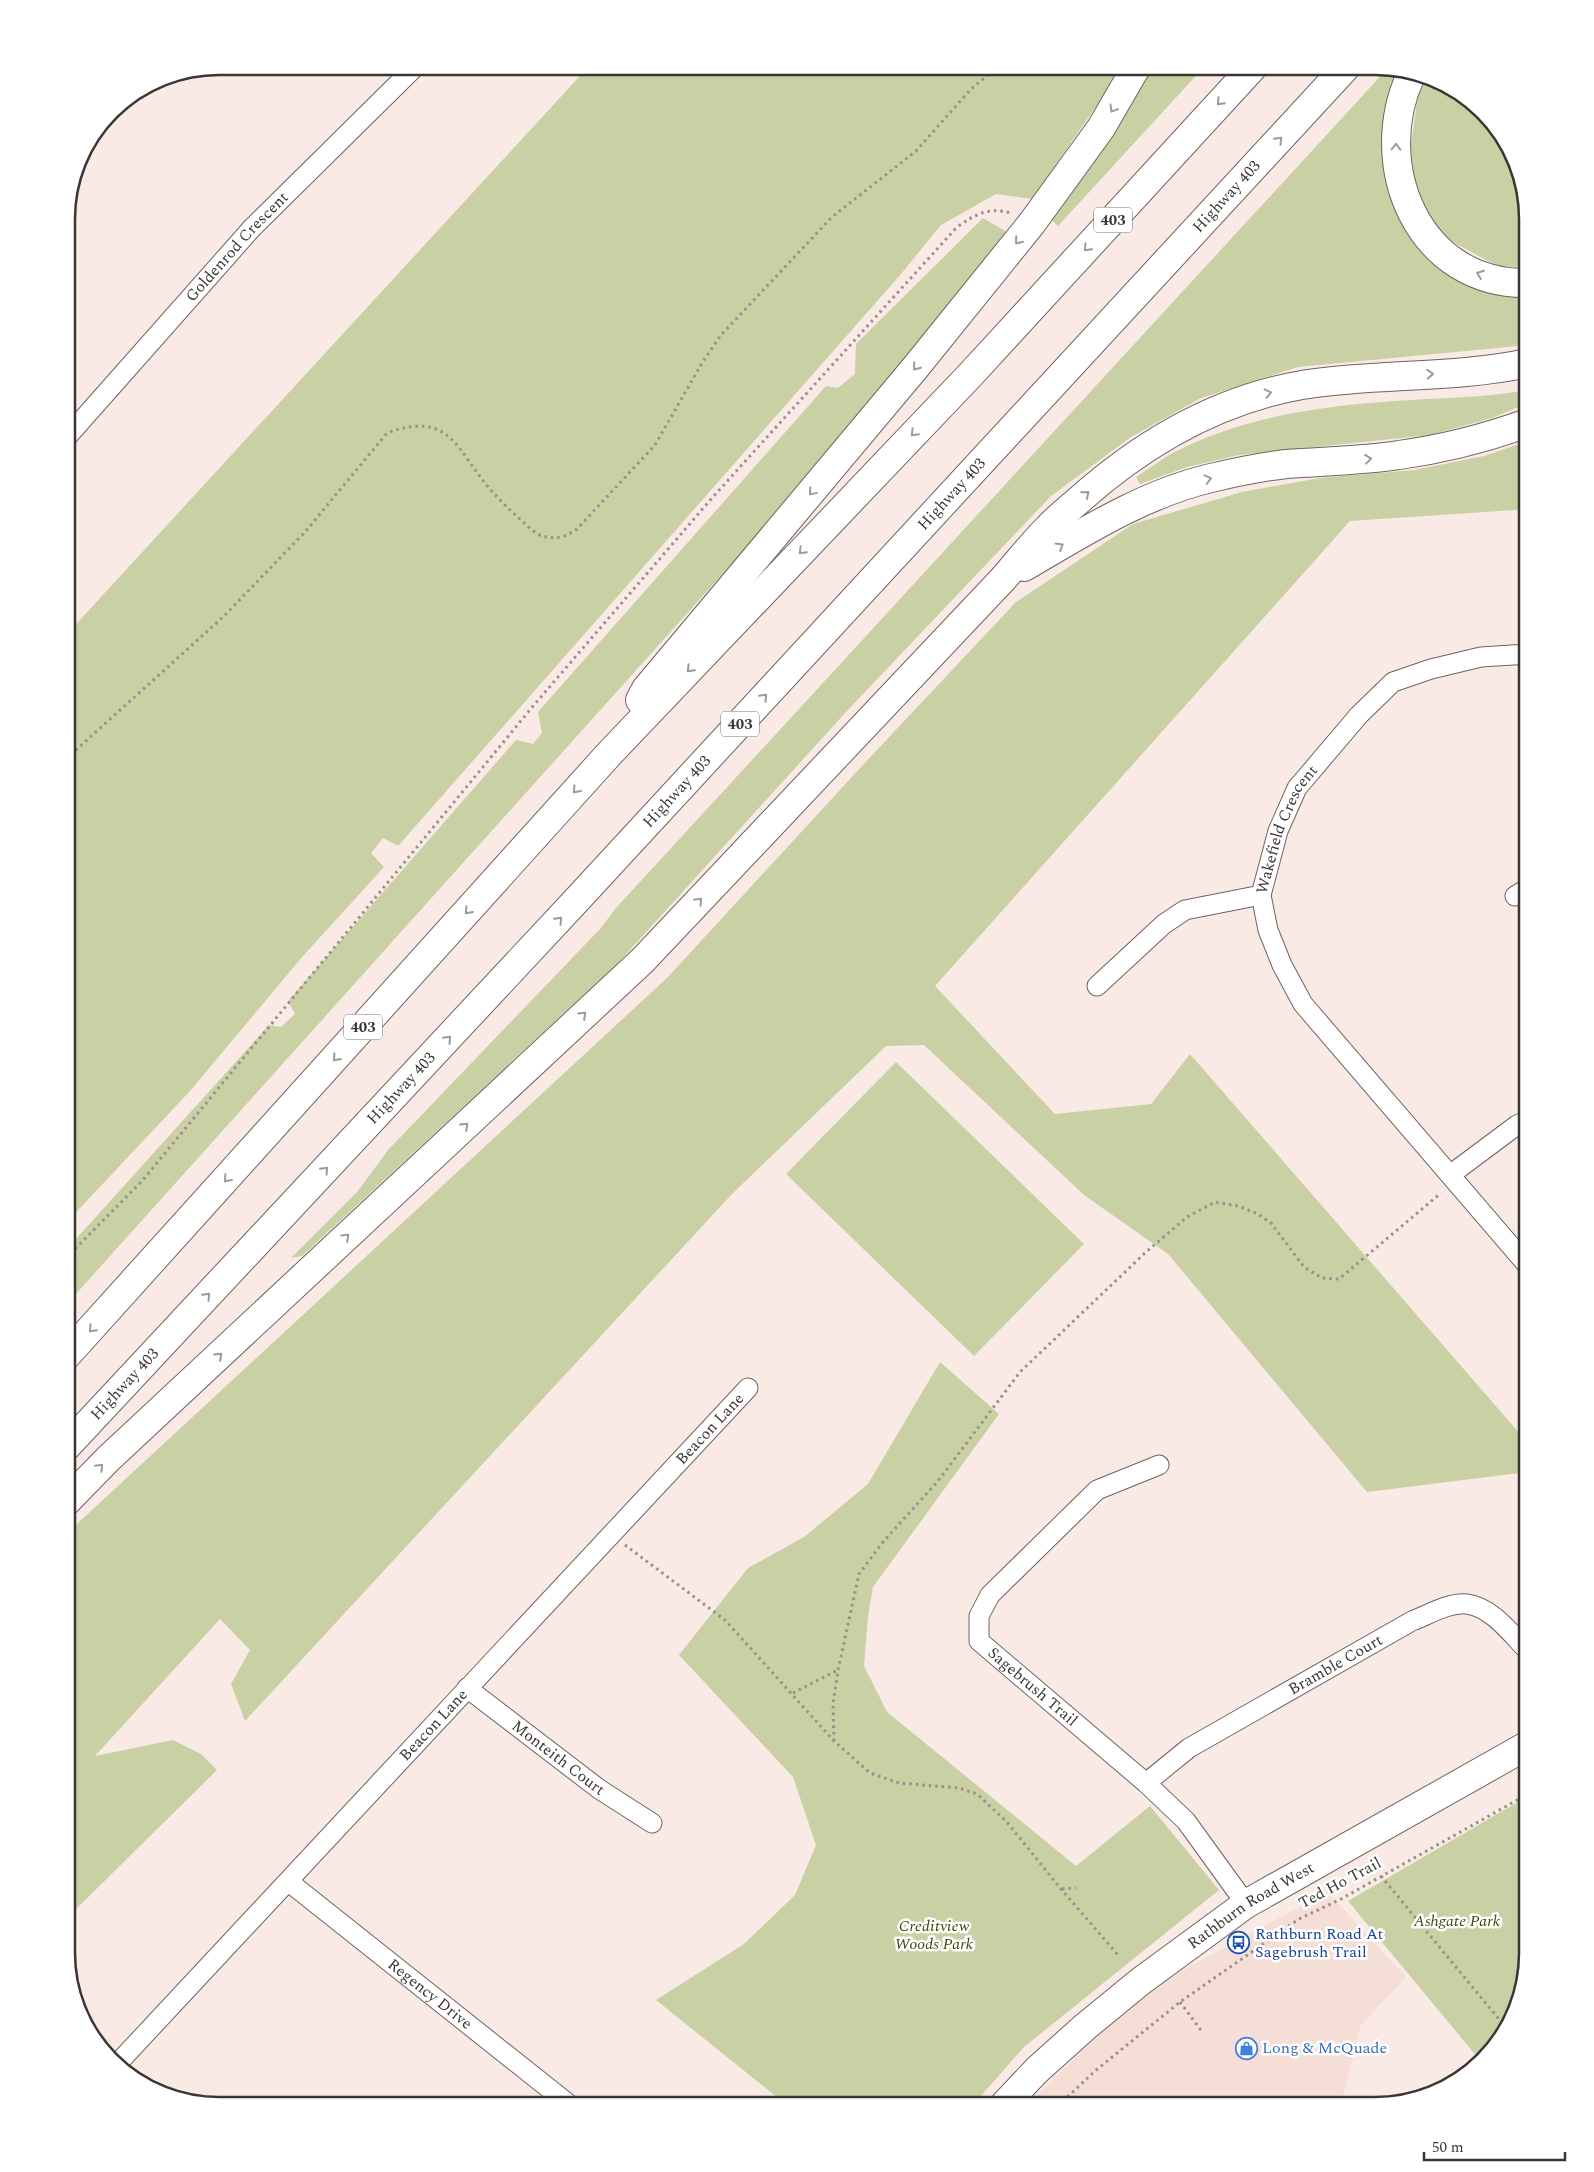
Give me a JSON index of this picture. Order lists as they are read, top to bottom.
{
  "streets": {
    "main road": ["Highway 403", "403", "Rathburn Road West"],
    "street": [
      "Goldenrod Crescent",
      "Wakefield Crescent",
      "Beacon Lane",
      "Bramble Court",
      "Sagebrush Trail",
      "Monteith Court",
      "Regency Drive"
    ],
    "path": ["Ted Ho Trail"]
  },
  "crossings": [
    ["Beacon Lane", "Monteith Court"],
    ["Beacon Lane", "Regency Drive"],
    ["Bramble Court", "Sagebrush Trail"],
    ["Sagebrush Trail", "Rathburn Road West"]
  ],
  "parks": ["Ashgate Park", "Creditview Woods Park"],
  "places": {
    "bus stop": ["Rathburn Road At Sagebrush Trail"],
    "shop": ["Long & McQuade"]
  },
  "scale_bar": "50 m"
}
